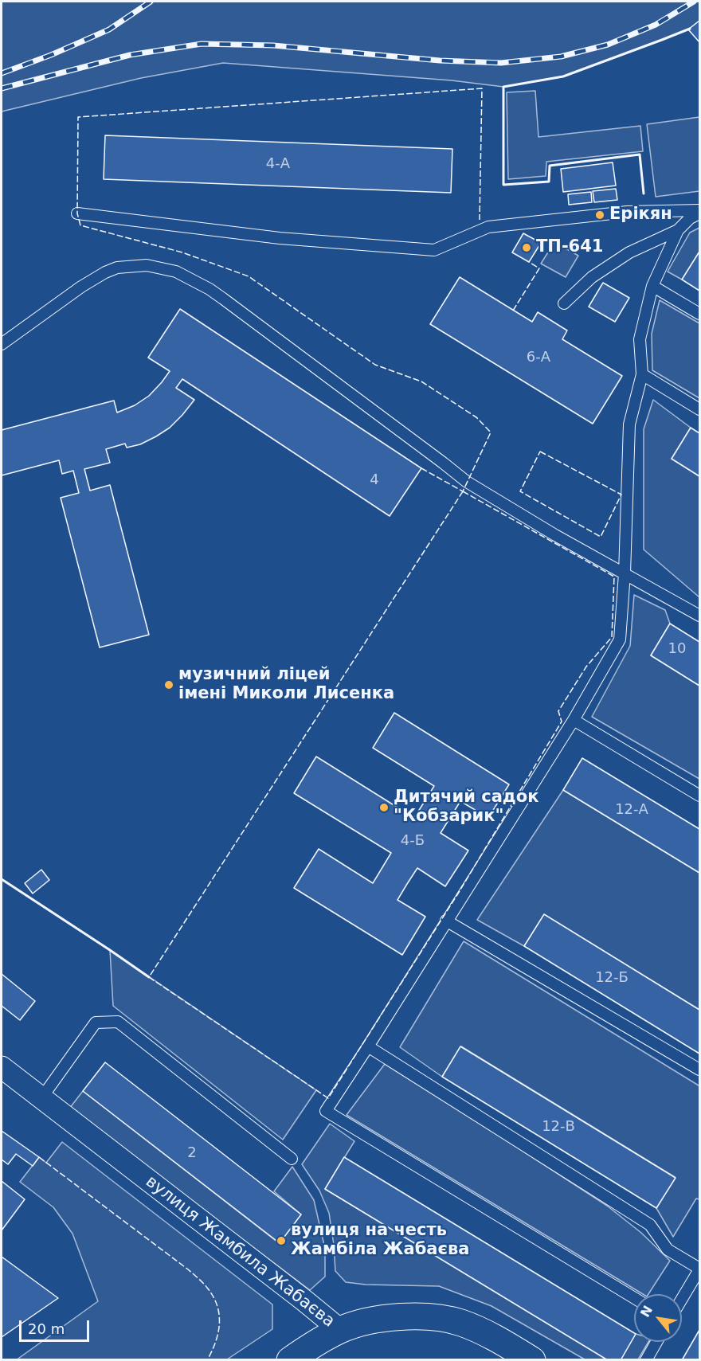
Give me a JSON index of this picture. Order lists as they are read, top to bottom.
{
  "streets": {
    "street": ["вулиця Жамбила Жабаєва"]
  },
  "places": [
    "Ерікян",
    "ТП-641",
    "музичний ліцей імені Миколи Лисенка",
    "Дитячий садок \"Кобзарик\"",
    "вулиця на честь Жамбіла Жабаєва"
  ],
  "house_numbers": [
    "4-А",
    "6-А",
    "4",
    "10",
    "12-А",
    "4-Б",
    "12-Б",
    "12-В",
    "2"
  ],
  "scale_bar": "20 m",
  "north": "top left"
}
